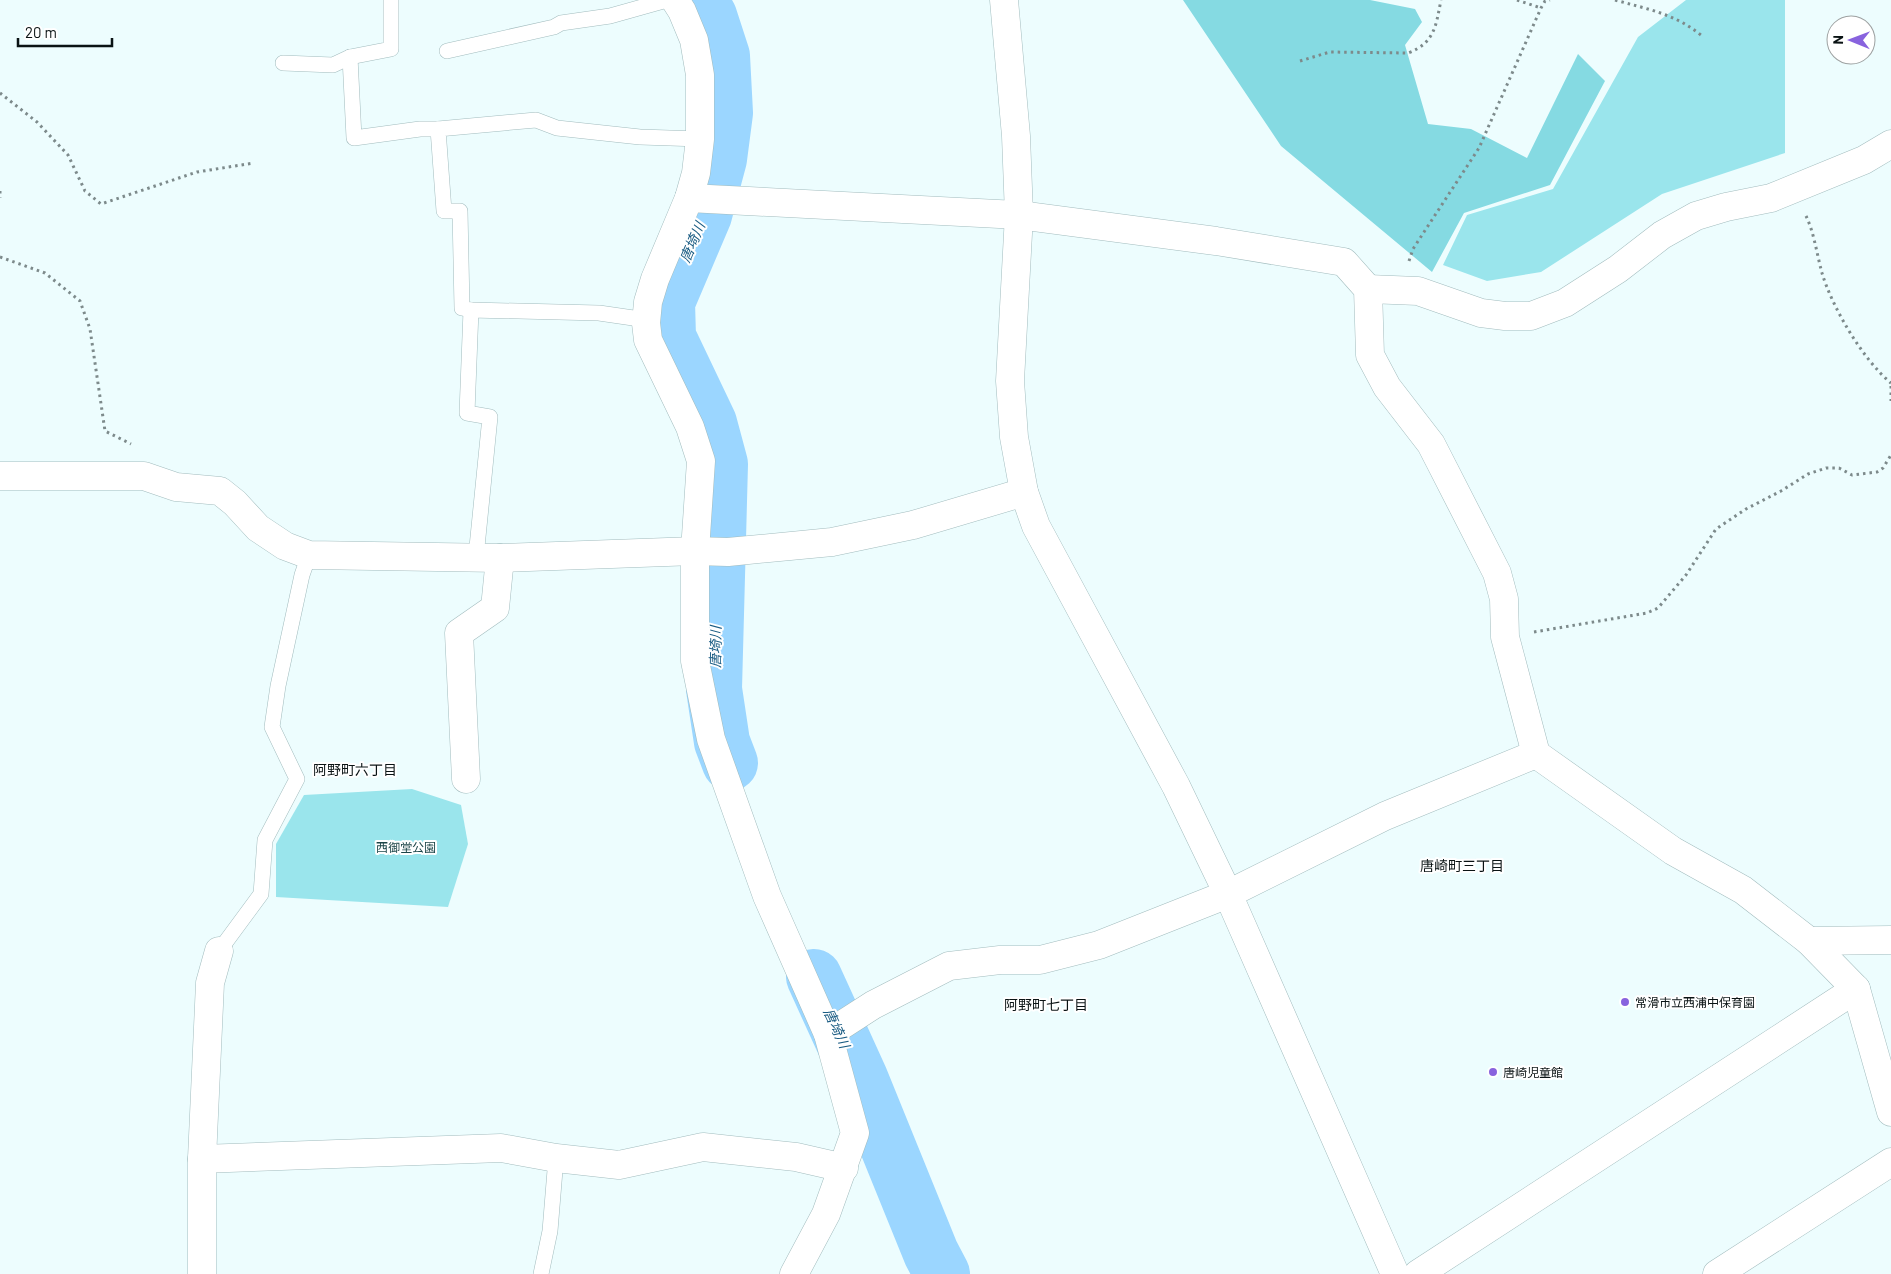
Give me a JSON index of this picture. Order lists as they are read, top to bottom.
{
  "districts": ["阿野町六丁目", "唐崎町三丁目", "阿野町七丁目"],
  "water": ["唐埼川"],
  "parks": ["西御堂公園"],
  "places": ["常滑市立西浦中保育園", "唐崎児童館"],
  "scale_bar": "20 m",
  "north": "left"
}
